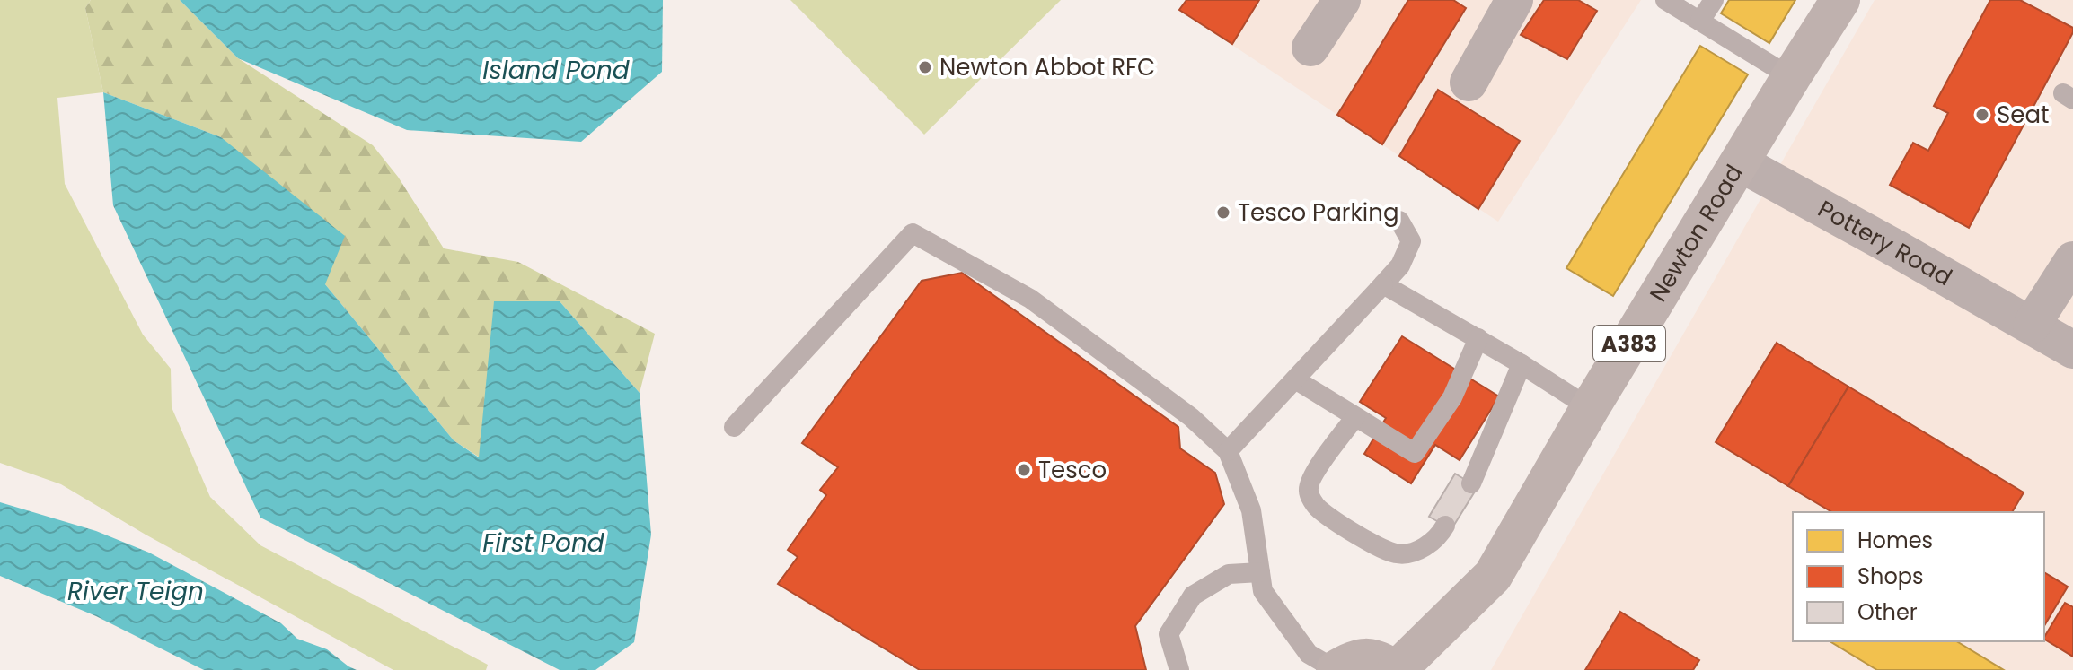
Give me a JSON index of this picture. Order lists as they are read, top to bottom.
{
  "streets": {
    "main road": ["Newton Road", "A383"],
    "street": ["Pottery Road"]
  },
  "crossings": [
    ["Newton Road", "Pottery Road"]
  ],
  "water": ["Island Pond", "First Pond", "River Teign"],
  "places": [
    "Newton Abbot RFC",
    "Seat",
    "Tesco Parking",
    "Tesco"
  ],
  "legend": ["Homes", "Shops", "Other"]
}
